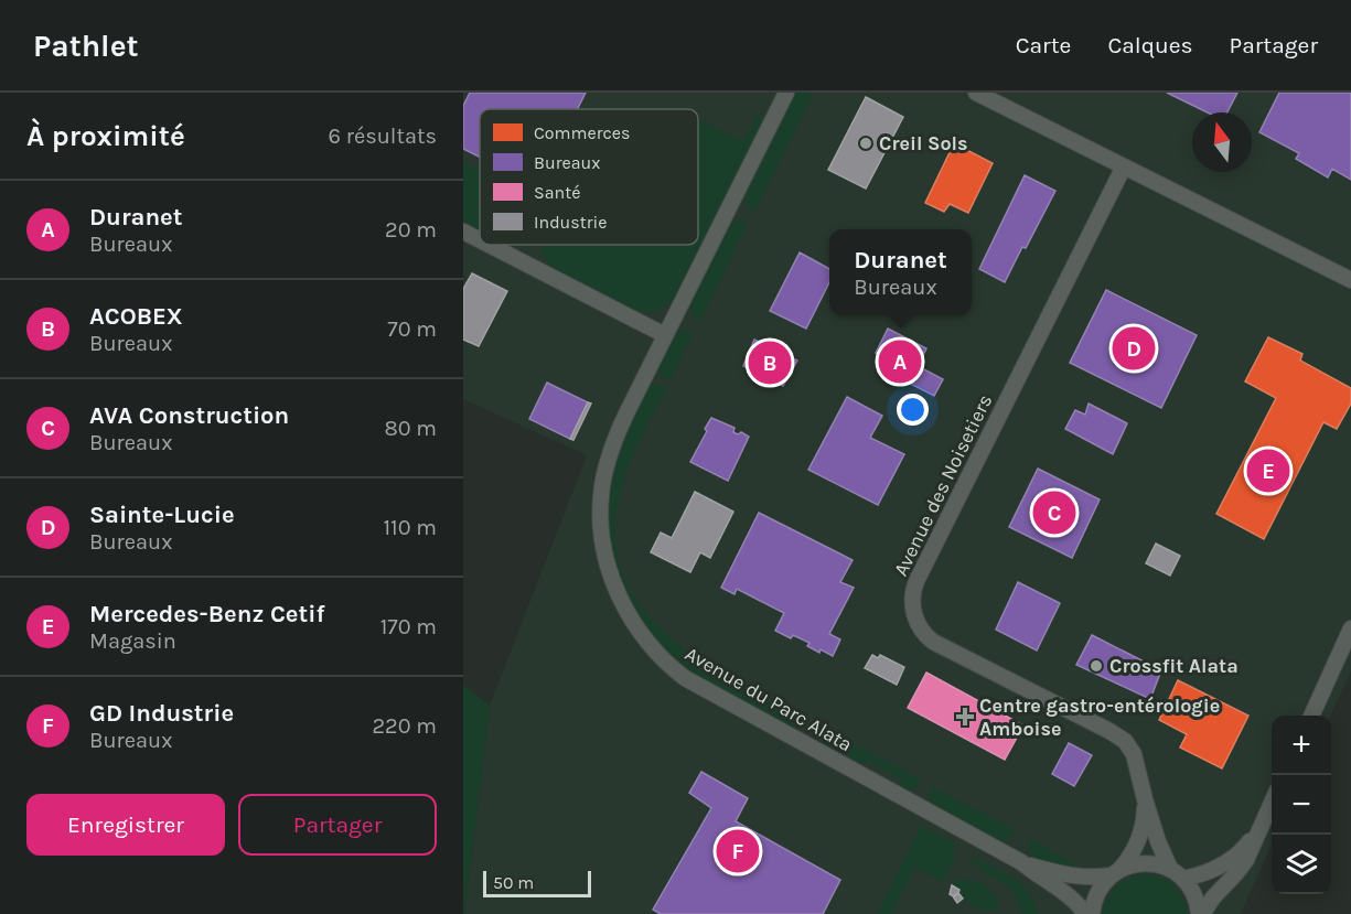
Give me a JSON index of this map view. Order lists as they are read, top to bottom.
{
  "streets": {
    "street": ["Avenue des Noisetiers", "Avenue du Parc Alata"]
  },
  "crossings": [
    ["Avenue des Noisetiers", "Avenue du Parc Alata"]
  ],
  "places": {
    "other": ["Creil Sols", "Crossfit Alata"],
    "health": ["Centre gastro-entérologie Amboise"]
  },
  "legend": [
    "Commerces",
    "Bureaux",
    "Santé",
    "Industrie"
  ],
  "scale_bar": "50 m",
  "north": "top",
  "page": {
    "header": "Pathlet",
    "nav": ["Carte", "Calques", "Partager"],
    "heading": ["À proximité", "6 résultats"],
    "list": [
      {
        "mark": "A",
        "name": "Duranet",
        "note": "Bureaux",
        "value": "20 m"
      },
      {
        "mark": "B",
        "name": "ACOBEX",
        "note": "Bureaux",
        "value": "70 m"
      },
      {
        "mark": "C",
        "name": "AVA Construction",
        "note": "Bureaux",
        "value": "80 m"
      },
      {
        "mark": "D",
        "name": "Sainte-Lucie",
        "note": "Bureaux",
        "value": "110 m"
      },
      {
        "mark": "E",
        "name": "Mercedes-Benz Cetif",
        "note": "Magasin",
        "value": "170 m"
      },
      {
        "mark": "F",
        "name": "GD Industrie",
        "note": "Bureaux",
        "value": "220 m"
      }
    ],
    "popup": ["Duranet", "Bureaux"],
    "pins": [
      "D",
      "A",
      "B",
      "E",
      "C",
      "F"
    ],
    "map_buttons": ["+", "−"],
    "buttons": ["Enregistrer", "Partager"],
    "scale": "50 m"
  }
}
